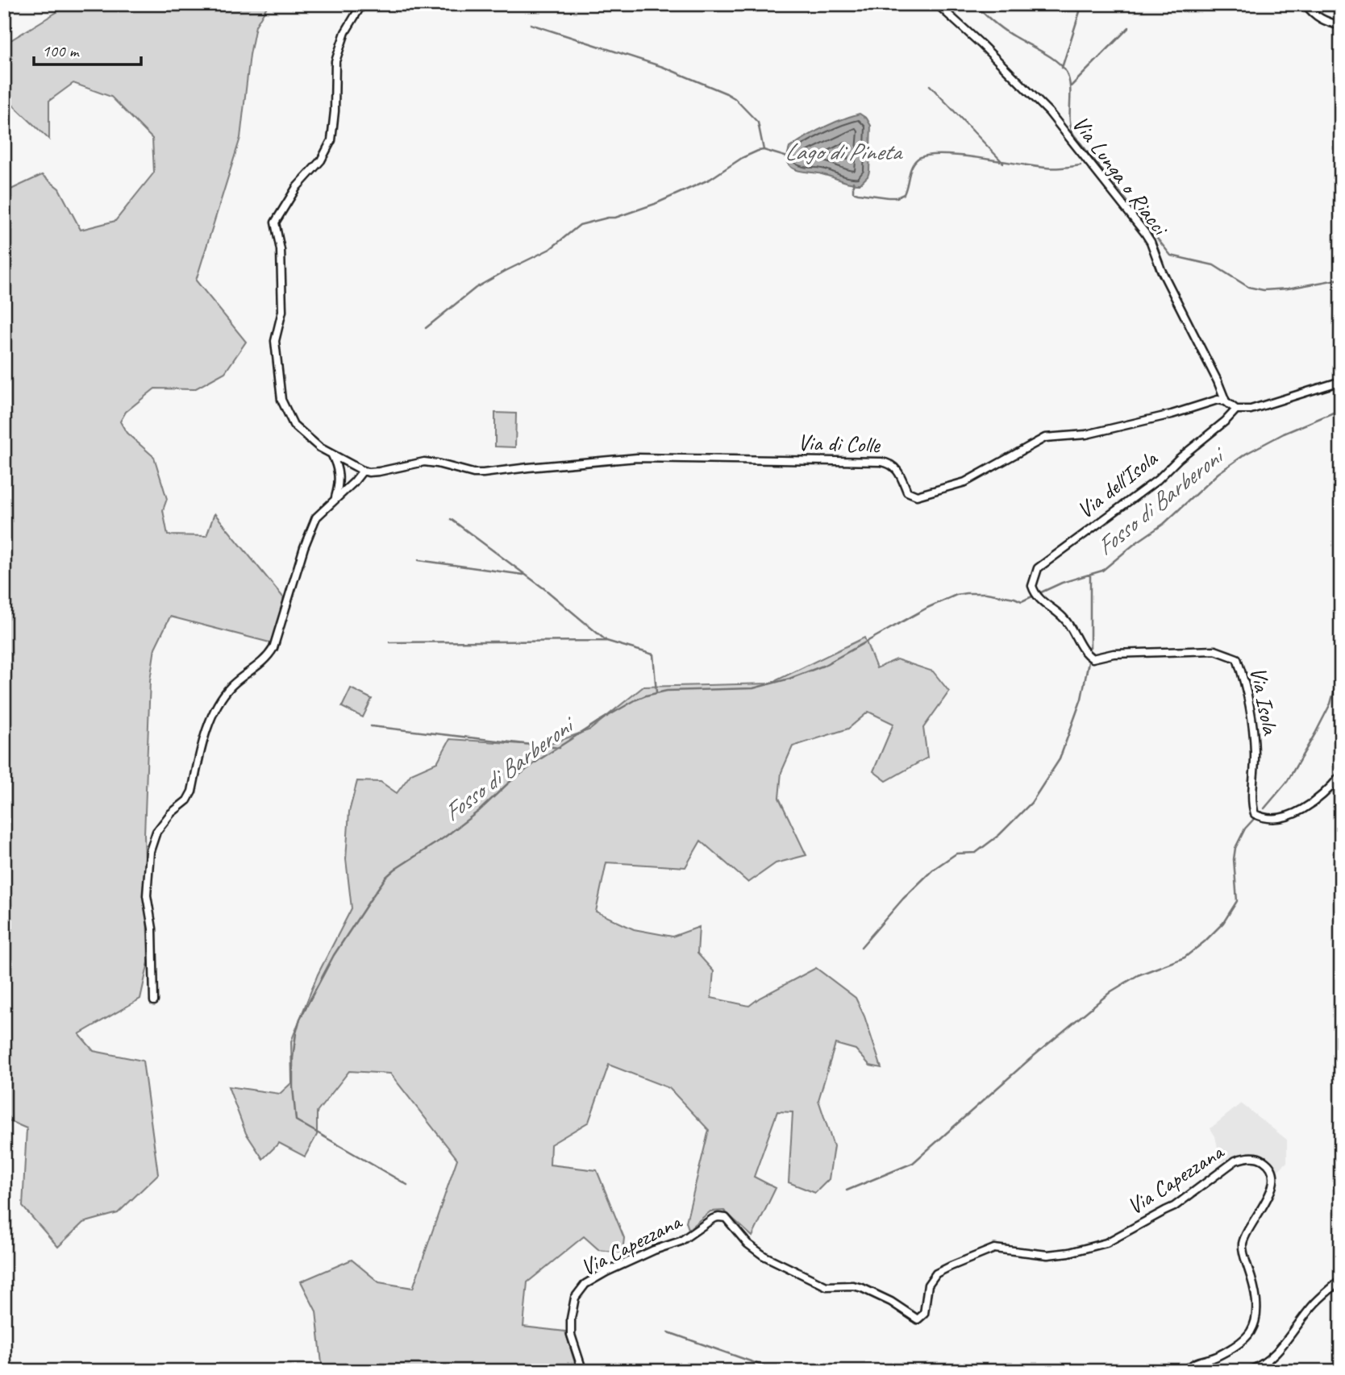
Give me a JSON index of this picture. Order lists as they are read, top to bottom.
{
  "streets": {
    "street": [
      "Via Lunga o Riacci",
      "Via di Colle",
      "Via dell'Isola",
      "Via Isola",
      "Via Capezzana"
    ]
  },
  "crossings": [
    ["Via Lunga o Riacci", "Via di Colle"],
    ["Via dell'Isola", "Via Isola"]
  ],
  "water": ["Lago di Pineta", "Fosso di Barberoni"],
  "scale_bar": "100 m"
}
